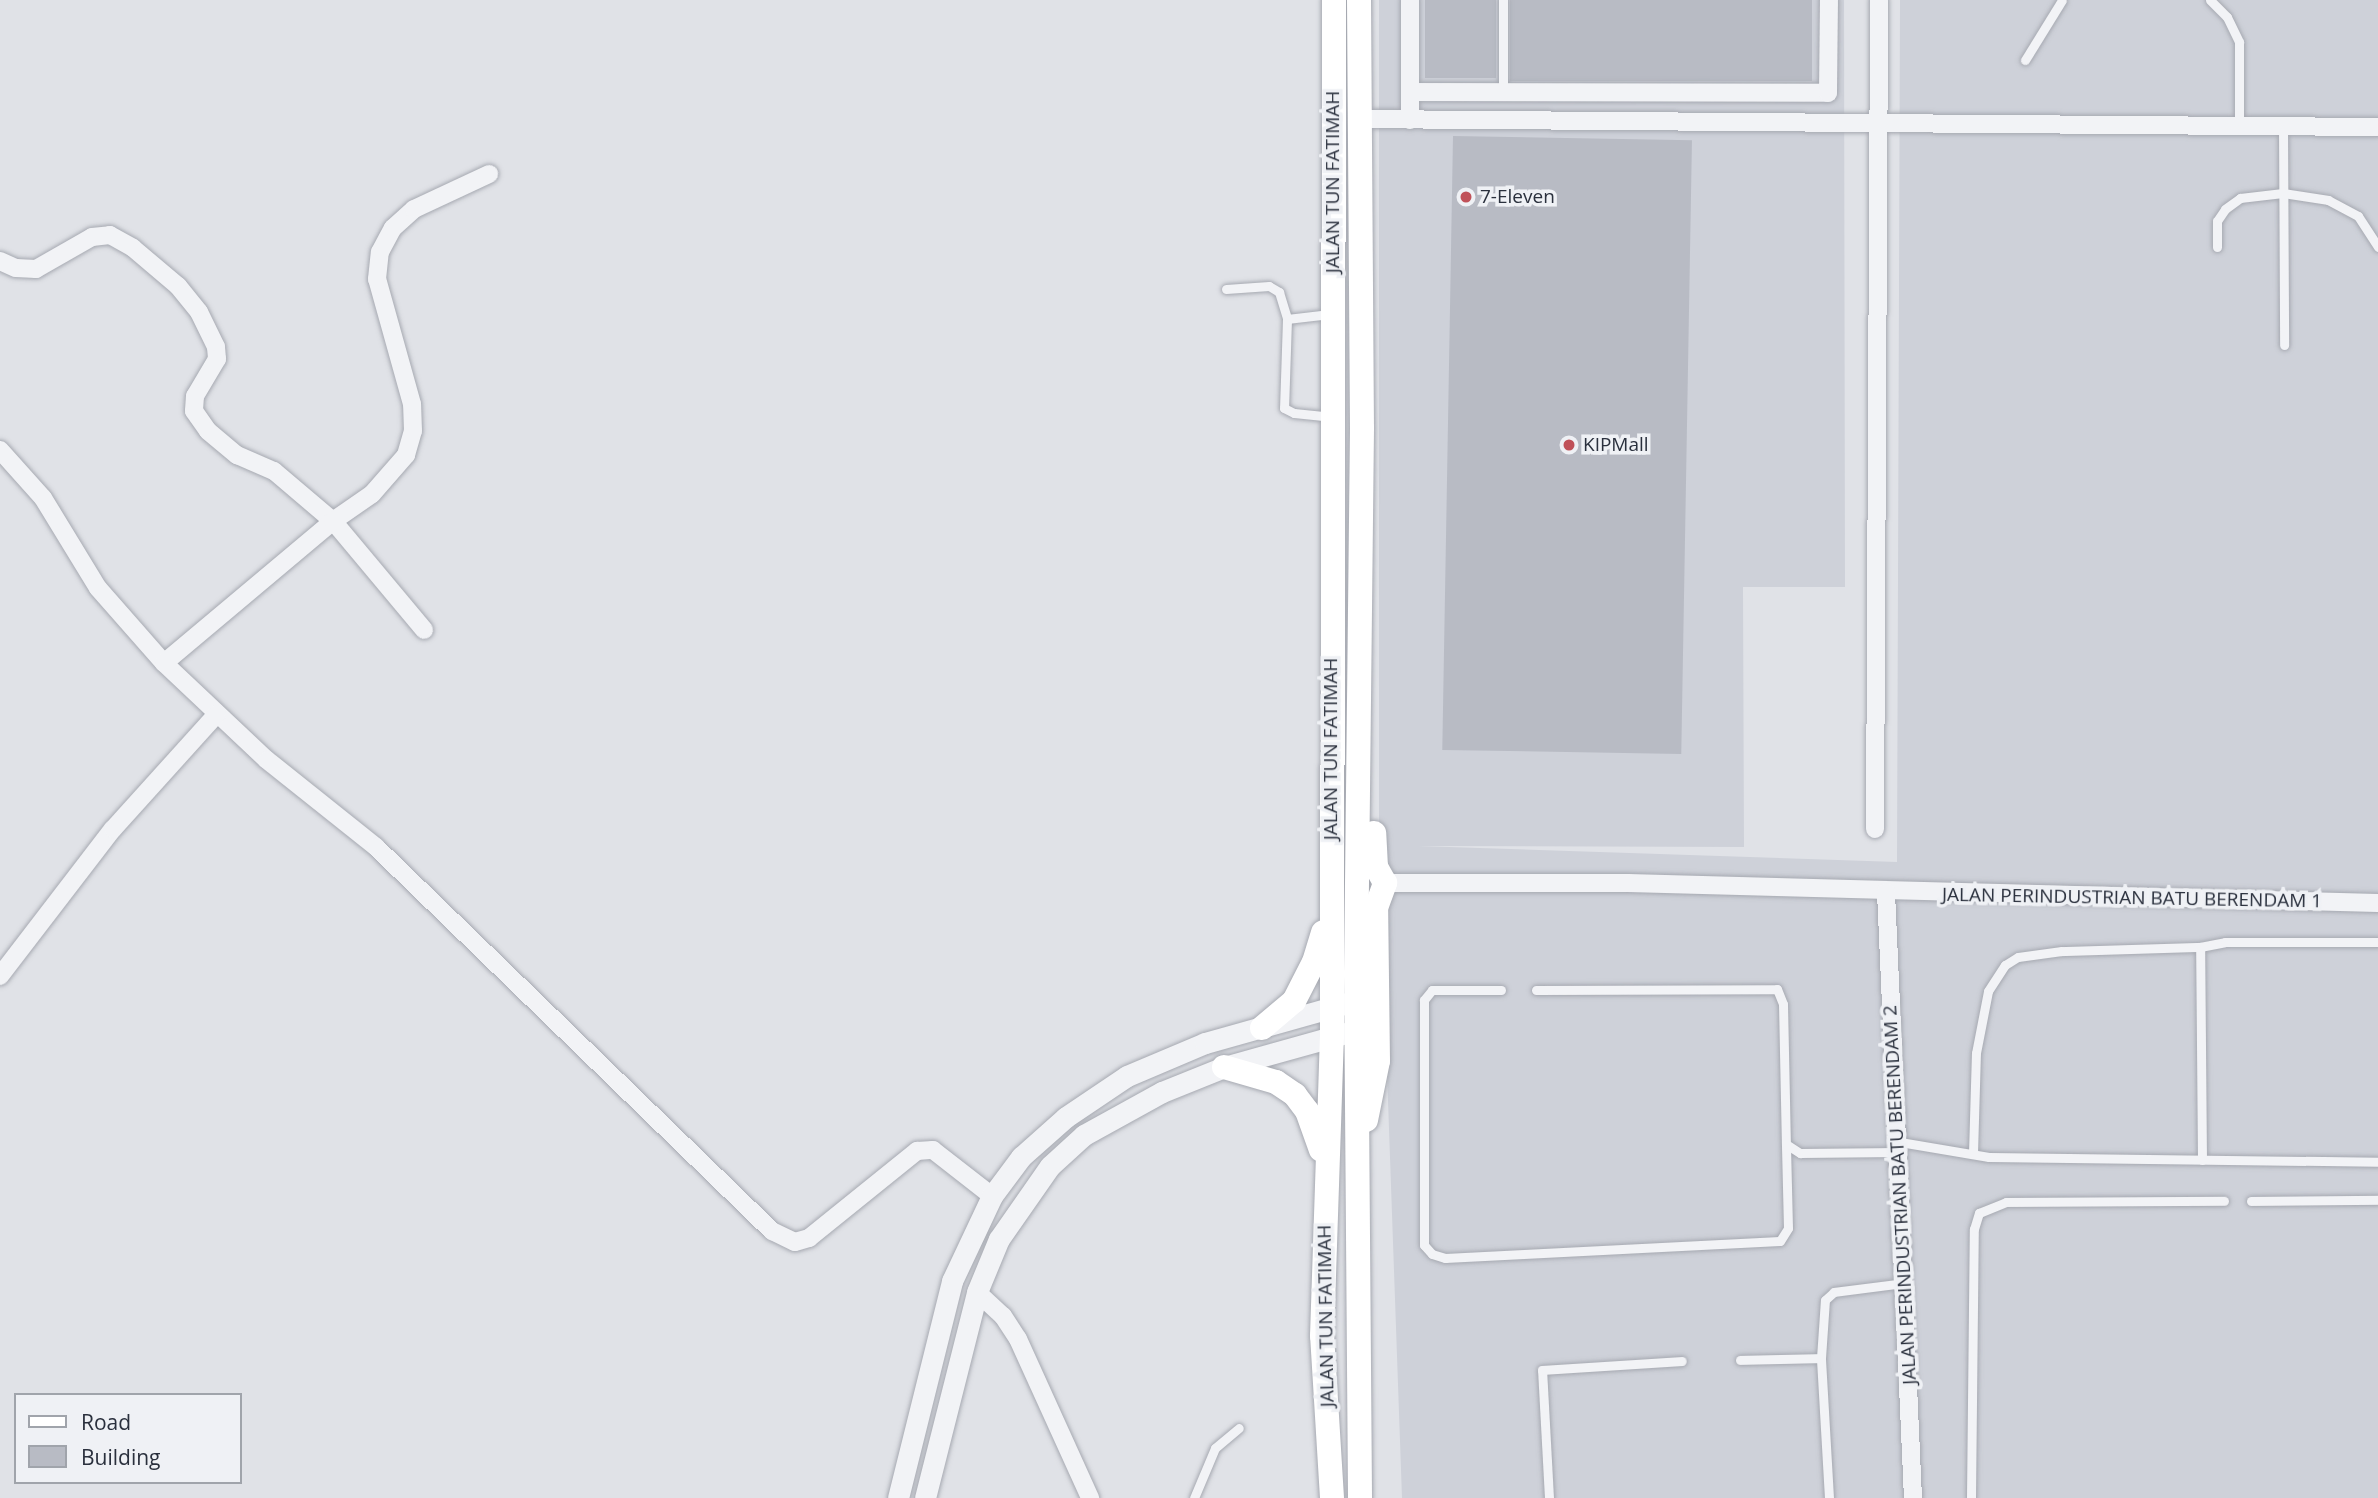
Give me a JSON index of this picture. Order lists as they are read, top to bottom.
{
  "streets": {
    "main road": ["JALAN TUN FATIMAH"],
    "street": ["JALAN PERINDUSTRIAN BATU BERENDAM 1", "JALAN PERINDUSTRIAN BATU BERENDAM 2"]
  },
  "crossings": [
    ["JALAN PERINDUSTRIAN BATU BERENDAM 1", "JALAN PERINDUSTRIAN BATU BERENDAM 2"]
  ],
  "places": ["7-Eleven", "KIPMall"],
  "legend": ["Road", "Building"]
}
